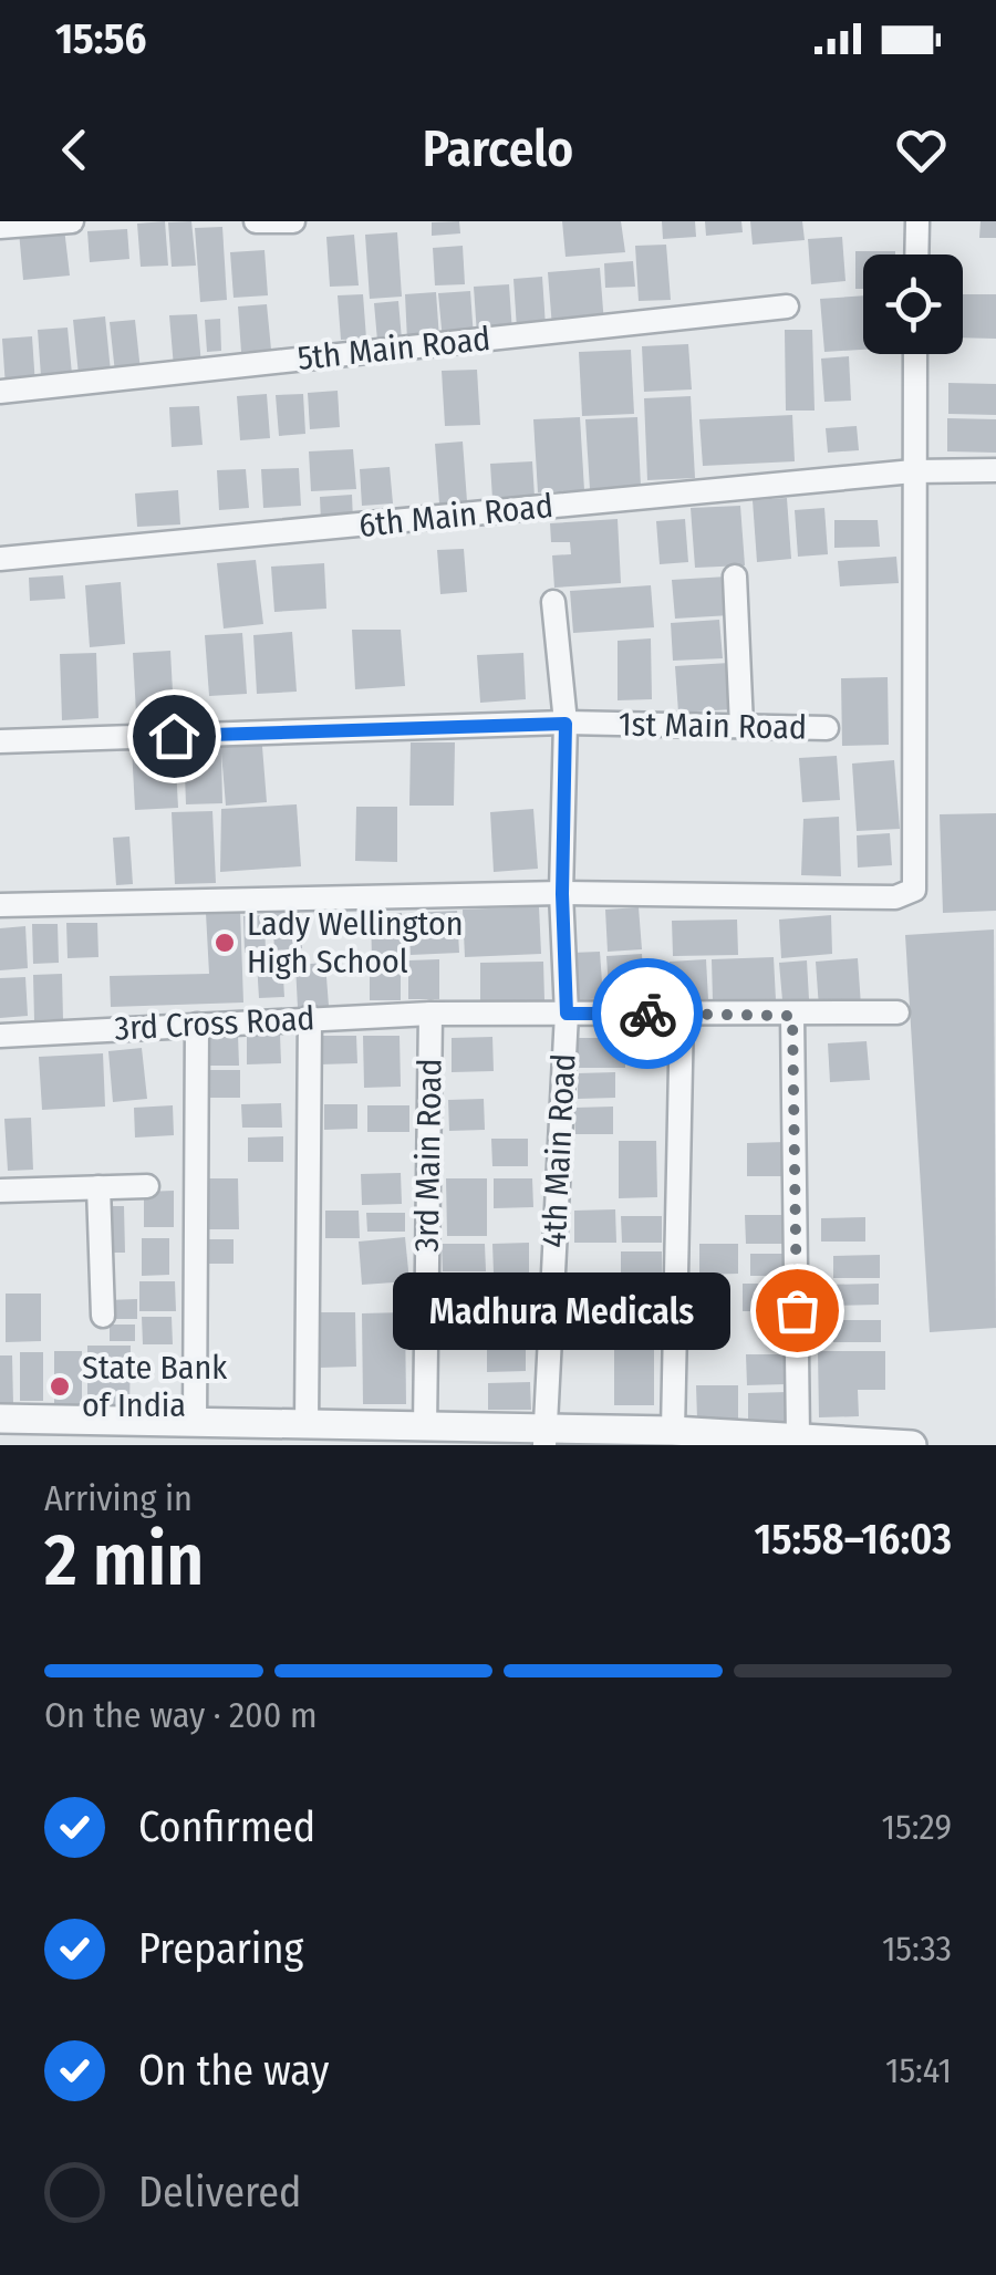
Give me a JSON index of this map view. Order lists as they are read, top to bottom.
{
  "streets": {
    "street": [
      "5th Main Road",
      "6th Main Road",
      "1st Main Road",
      "3rd Cross Road",
      "4th Main Road",
      "3rd Main Road"
    ]
  },
  "crossings": [
    ["1st Main Road", "4th Main Road"],
    ["3rd Cross Road", "4th Main Road"],
    ["3rd Cross Road", "3rd Main Road"]
  ],
  "places": ["Lady Wellington High School", "Madhura Medicals", "State Bank of India"],
  "page": {
    "status": "15:56",
    "header": "Parcelo",
    "bubble": "Madhura Medicals",
    "heading": ["2 min", "Arriving in", "15:58–16:03"],
    "bar": "On the way · 200 m",
    "list": [
      ["Confirmed", "15:29"],
      ["Preparing", "15:33"],
      ["On the way", "15:41"],
      "Delivered"
    ]
  }
}
